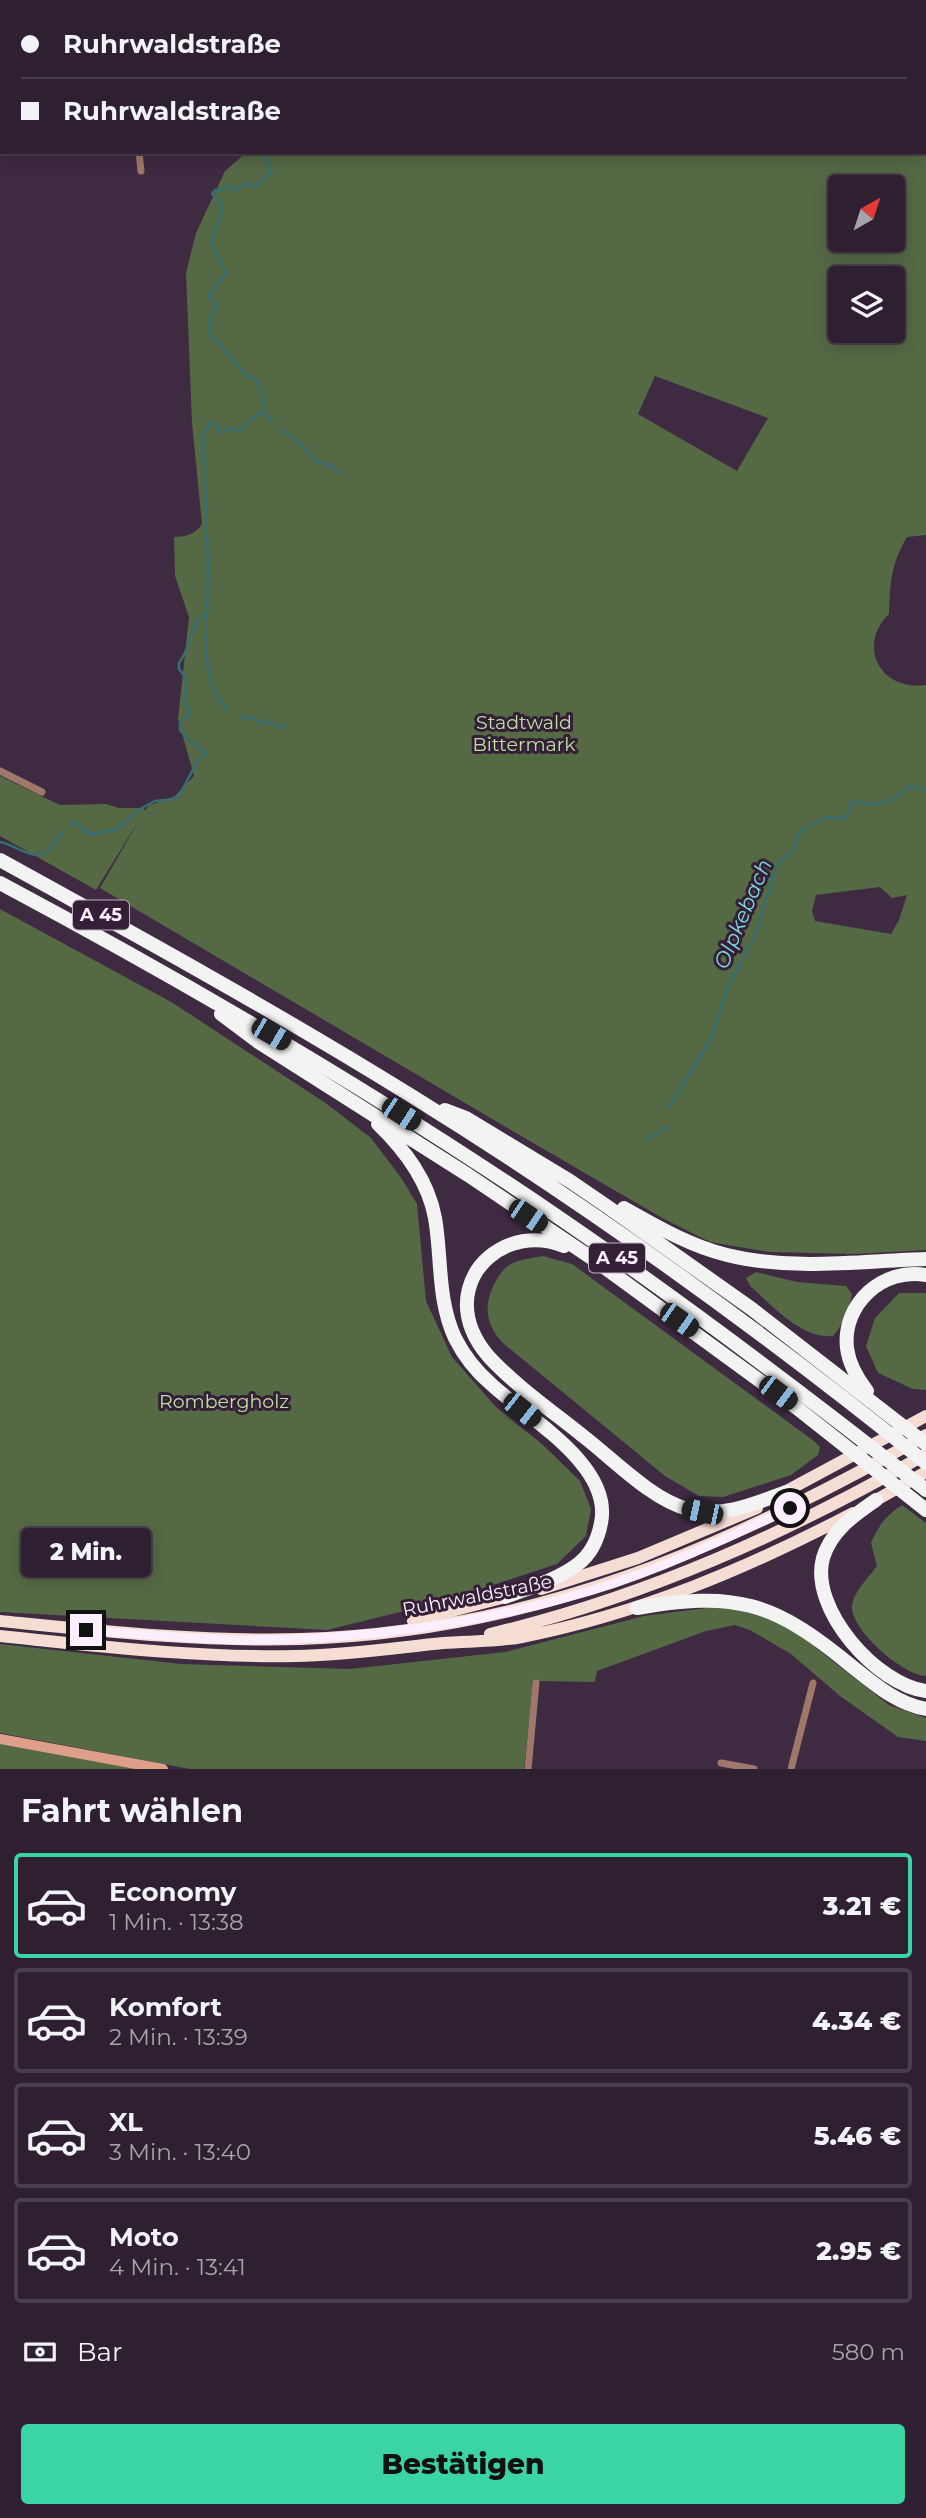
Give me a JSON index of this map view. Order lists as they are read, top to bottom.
{
  "streets": {
    "highway": ["A 45", "Ruhrwaldstraße"]
  },
  "water": ["Olpkebach"],
  "parks": ["Stadtwald Bittermark", "Rombergholz"],
  "north": "top right",
  "page": {
    "banner": ["Ruhrwaldstraße", "Ruhrwaldstraße"],
    "bubble": "2 Min.",
    "heading": "Fahrt wählen",
    "list": [
      {
        "name": "Economy",
        "note": "1 Min. · 13:38",
        "value": "3.21 €"
      },
      {
        "name": "Komfort",
        "note": "2 Min. · 13:39",
        "value": "4.34 €"
      },
      {
        "name": "XL",
        "note": "3 Min. · 13:40",
        "value": "5.46 €"
      },
      {
        "name": "Moto",
        "note": "4 Min. · 13:41",
        "value": "2.95 €"
      }
    ],
    "pay": ["Bar", "580 m"],
    "buttons": "Bestätigen"
  }
}
